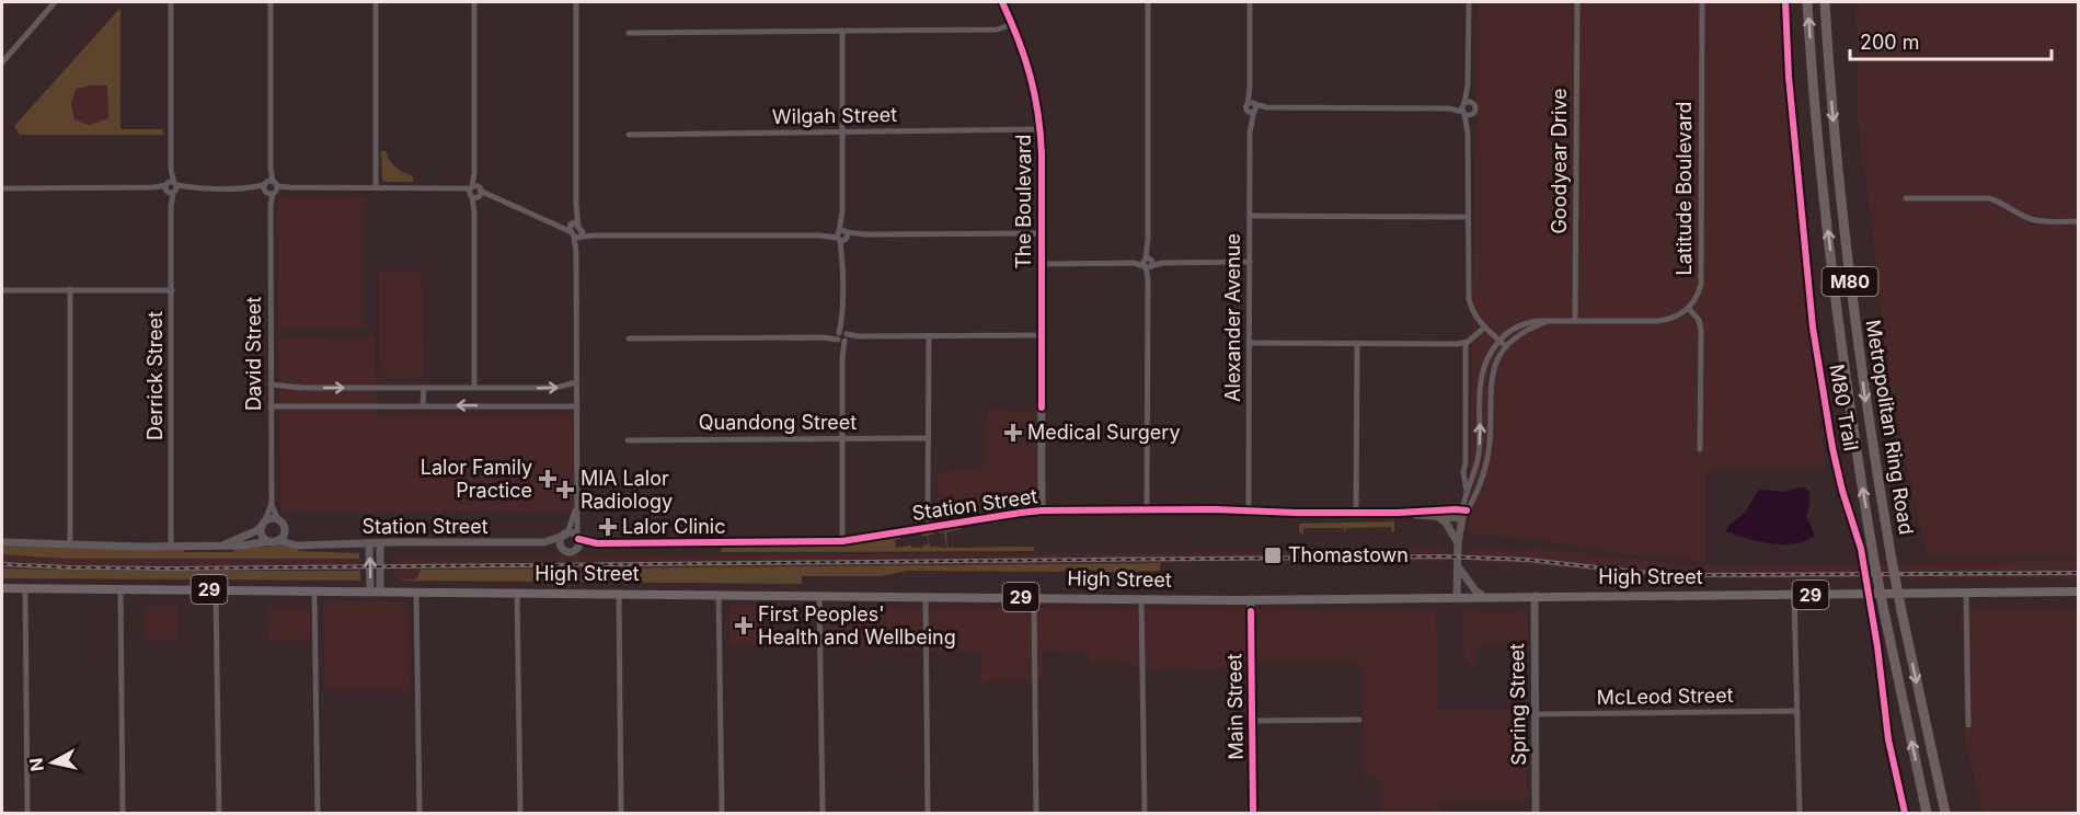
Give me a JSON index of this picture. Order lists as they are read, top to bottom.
{
  "streets": {
    "highway": ["M80", "Metropolitan Ring Road"],
    "main road": ["High Street", "29"],
    "street": [
      "Wilgah Street",
      "Goodyear Drive",
      "Latitude Boulevard",
      "The Boulevard",
      "Alexander Avenue",
      "David Street",
      "Derrick Street",
      "Quandong Street",
      "Station Street",
      "McLeod Street",
      "Spring Street",
      "Main Street"
    ],
    "cycle path": ["M80 Trail"]
  },
  "crossings": [
    ["Wilgah Street", "The Boulevard"],
    ["The Boulevard", "Station Street"],
    ["Alexander Avenue", "Station Street"],
    ["David Street", "Station Street"],
    ["Derrick Street", "Station Street"],
    ["High Street", "Spring Street"],
    ["High Street", "Main Street"],
    ["McLeod Street", "Spring Street"]
  ],
  "places": {
    "health": [
      "Medical Surgery",
      "Lalor Family Practice",
      "MIA Lalor Radiology",
      "Lalor Clinic",
      "First Peoples' Health and Wellbeing"
    ],
    "transit": ["Thomastown"]
  },
  "scale_bar": "200 m",
  "north": "left"
}
